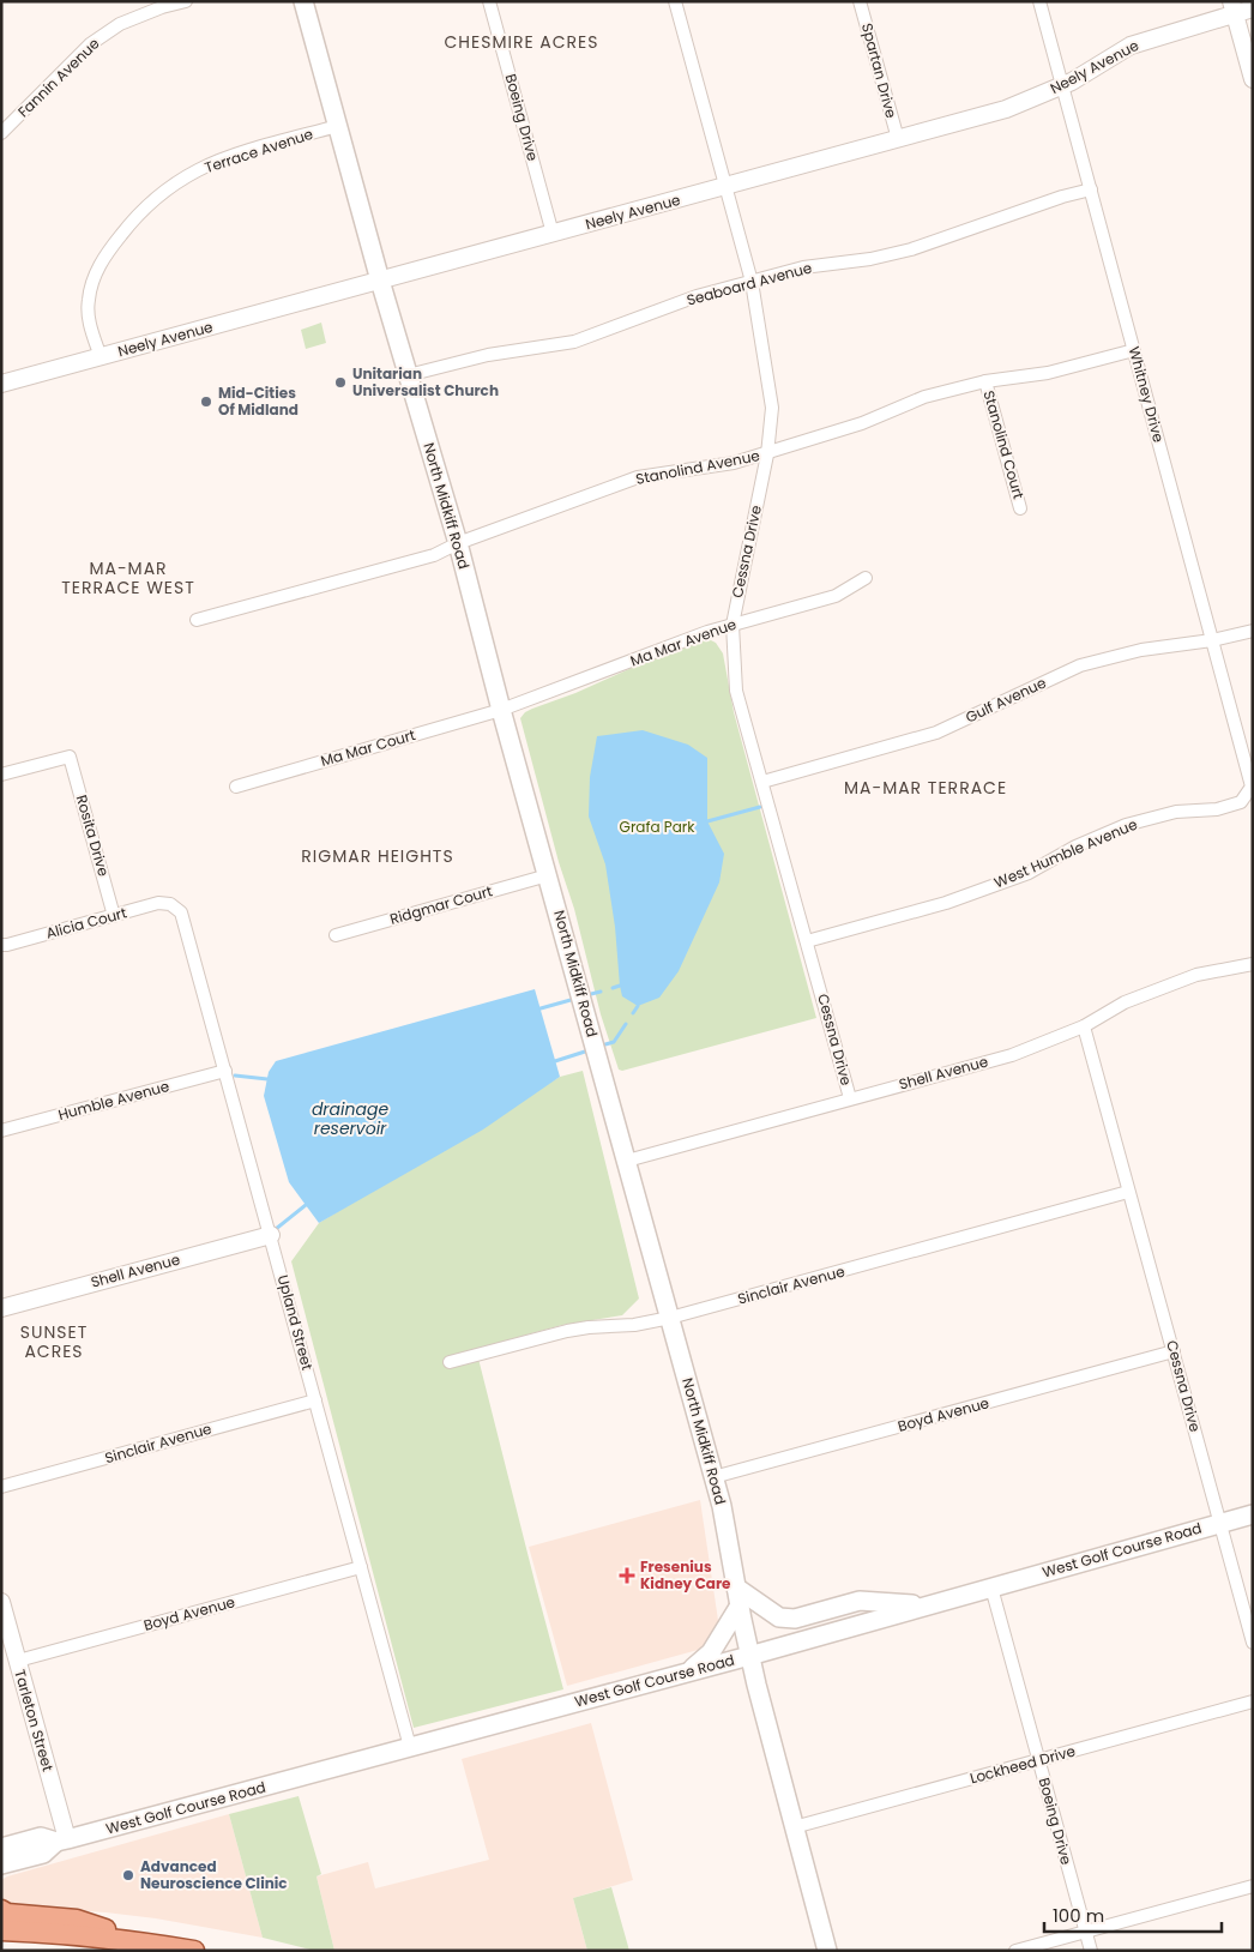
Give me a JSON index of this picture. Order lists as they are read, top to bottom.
{
  "streets": {
    "main road": ["North Midkiff Road", "West Golf Course Road"],
    "street": [
      "Neely Avenue",
      "Spartan Drive",
      "Fannin Avenue",
      "Boeing Drive",
      "Terrace Avenue",
      "Seaboard Avenue",
      "Whitney Drive",
      "Stanolind Court",
      "Stanolind Avenue",
      "Cessna Drive",
      "Ma Mar Avenue",
      "Gulf Avenue",
      "Ma Mar Court",
      "Rosita Drive",
      "West Humble Avenue",
      "Ridgmar Court",
      "Alicia Court",
      "Shell Avenue",
      "Humble Avenue",
      "Sinclair Avenue",
      "Upland Street",
      "Boyd Avenue",
      "Tarleton Street",
      "Lockheed Drive"
    ]
  },
  "crossings": [
    ["Neely Avenue", "Spartan Drive"],
    ["Neely Avenue", "Boeing Drive"],
    ["Neely Avenue", "Terrace Avenue"],
    ["Neely Avenue", "Whitney Drive"],
    ["Neely Avenue", "North Midkiff Road"],
    ["Neely Avenue", "Cessna Drive"],
    ["Boeing Drive", "West Golf Course Road"],
    ["Boeing Drive", "Lockheed Drive"],
    ["Terrace Avenue", "North Midkiff Road"],
    ["Seaboard Avenue", "Whitney Drive"],
    ["Seaboard Avenue", "North Midkiff Road"],
    ["Seaboard Avenue", "Cessna Drive"],
    ["Whitney Drive", "Stanolind Avenue"],
    ["Whitney Drive", "Gulf Avenue"],
    ["Whitney Drive", "West Humble Avenue"],
    ["Stanolind Court", "Stanolind Avenue"],
    ["Stanolind Avenue", "North Midkiff Road"],
    ["Stanolind Avenue", "Cessna Drive"],
    ["North Midkiff Road", "Ma Mar Avenue"],
    ["North Midkiff Road", "Ma Mar Court"],
    ["North Midkiff Road", "Ridgmar Court"],
    ["North Midkiff Road", "Shell Avenue"],
    ["North Midkiff Road", "Sinclair Avenue"],
    ["North Midkiff Road", "Boyd Avenue"],
    ["North Midkiff Road", "West Golf Course Road"],
    ["North Midkiff Road", "Lockheed Drive"],
    ["Cessna Drive", "Ma Mar Avenue"],
    ["Cessna Drive", "Gulf Avenue"],
    ["Cessna Drive", "West Humble Avenue"],
    ["Cessna Drive", "Shell Avenue"],
    ["Cessna Drive", "Sinclair Avenue"],
    ["Cessna Drive", "Boyd Avenue"],
    ["Cessna Drive", "West Golf Course Road"],
    ["Ma Mar Avenue", "Ma Mar Court"],
    ["Rosita Drive", "Alicia Court"],
    ["Alicia Court", "Upland Street"],
    ["Shell Avenue", "Upland Street"],
    ["Humble Avenue", "Upland Street"],
    ["Sinclair Avenue", "Upland Street"],
    ["Upland Street", "Boyd Avenue"],
    ["Upland Street", "West Golf Course Road"],
    ["Boyd Avenue", "Tarleton Street"],
    ["West Golf Course Road", "Tarleton Street"]
  ],
  "districts": [
    "CHESMIRE ACRES",
    "MA-MAR TERRACE WEST",
    "MA-MAR TERRACE",
    "RIGMAR HEIGHTS",
    "SUNSET ACRES"
  ],
  "water": ["drainage reservoir"],
  "parks": ["Grafa Park"],
  "places": {
    "other": ["Unitarian Universalist Church", "Mid-Cities Of Midland", "Advanced Neuroscience Clinic"],
    "health": ["Fresenius Kidney Care"]
  },
  "scale_bar": "100 m"
}
